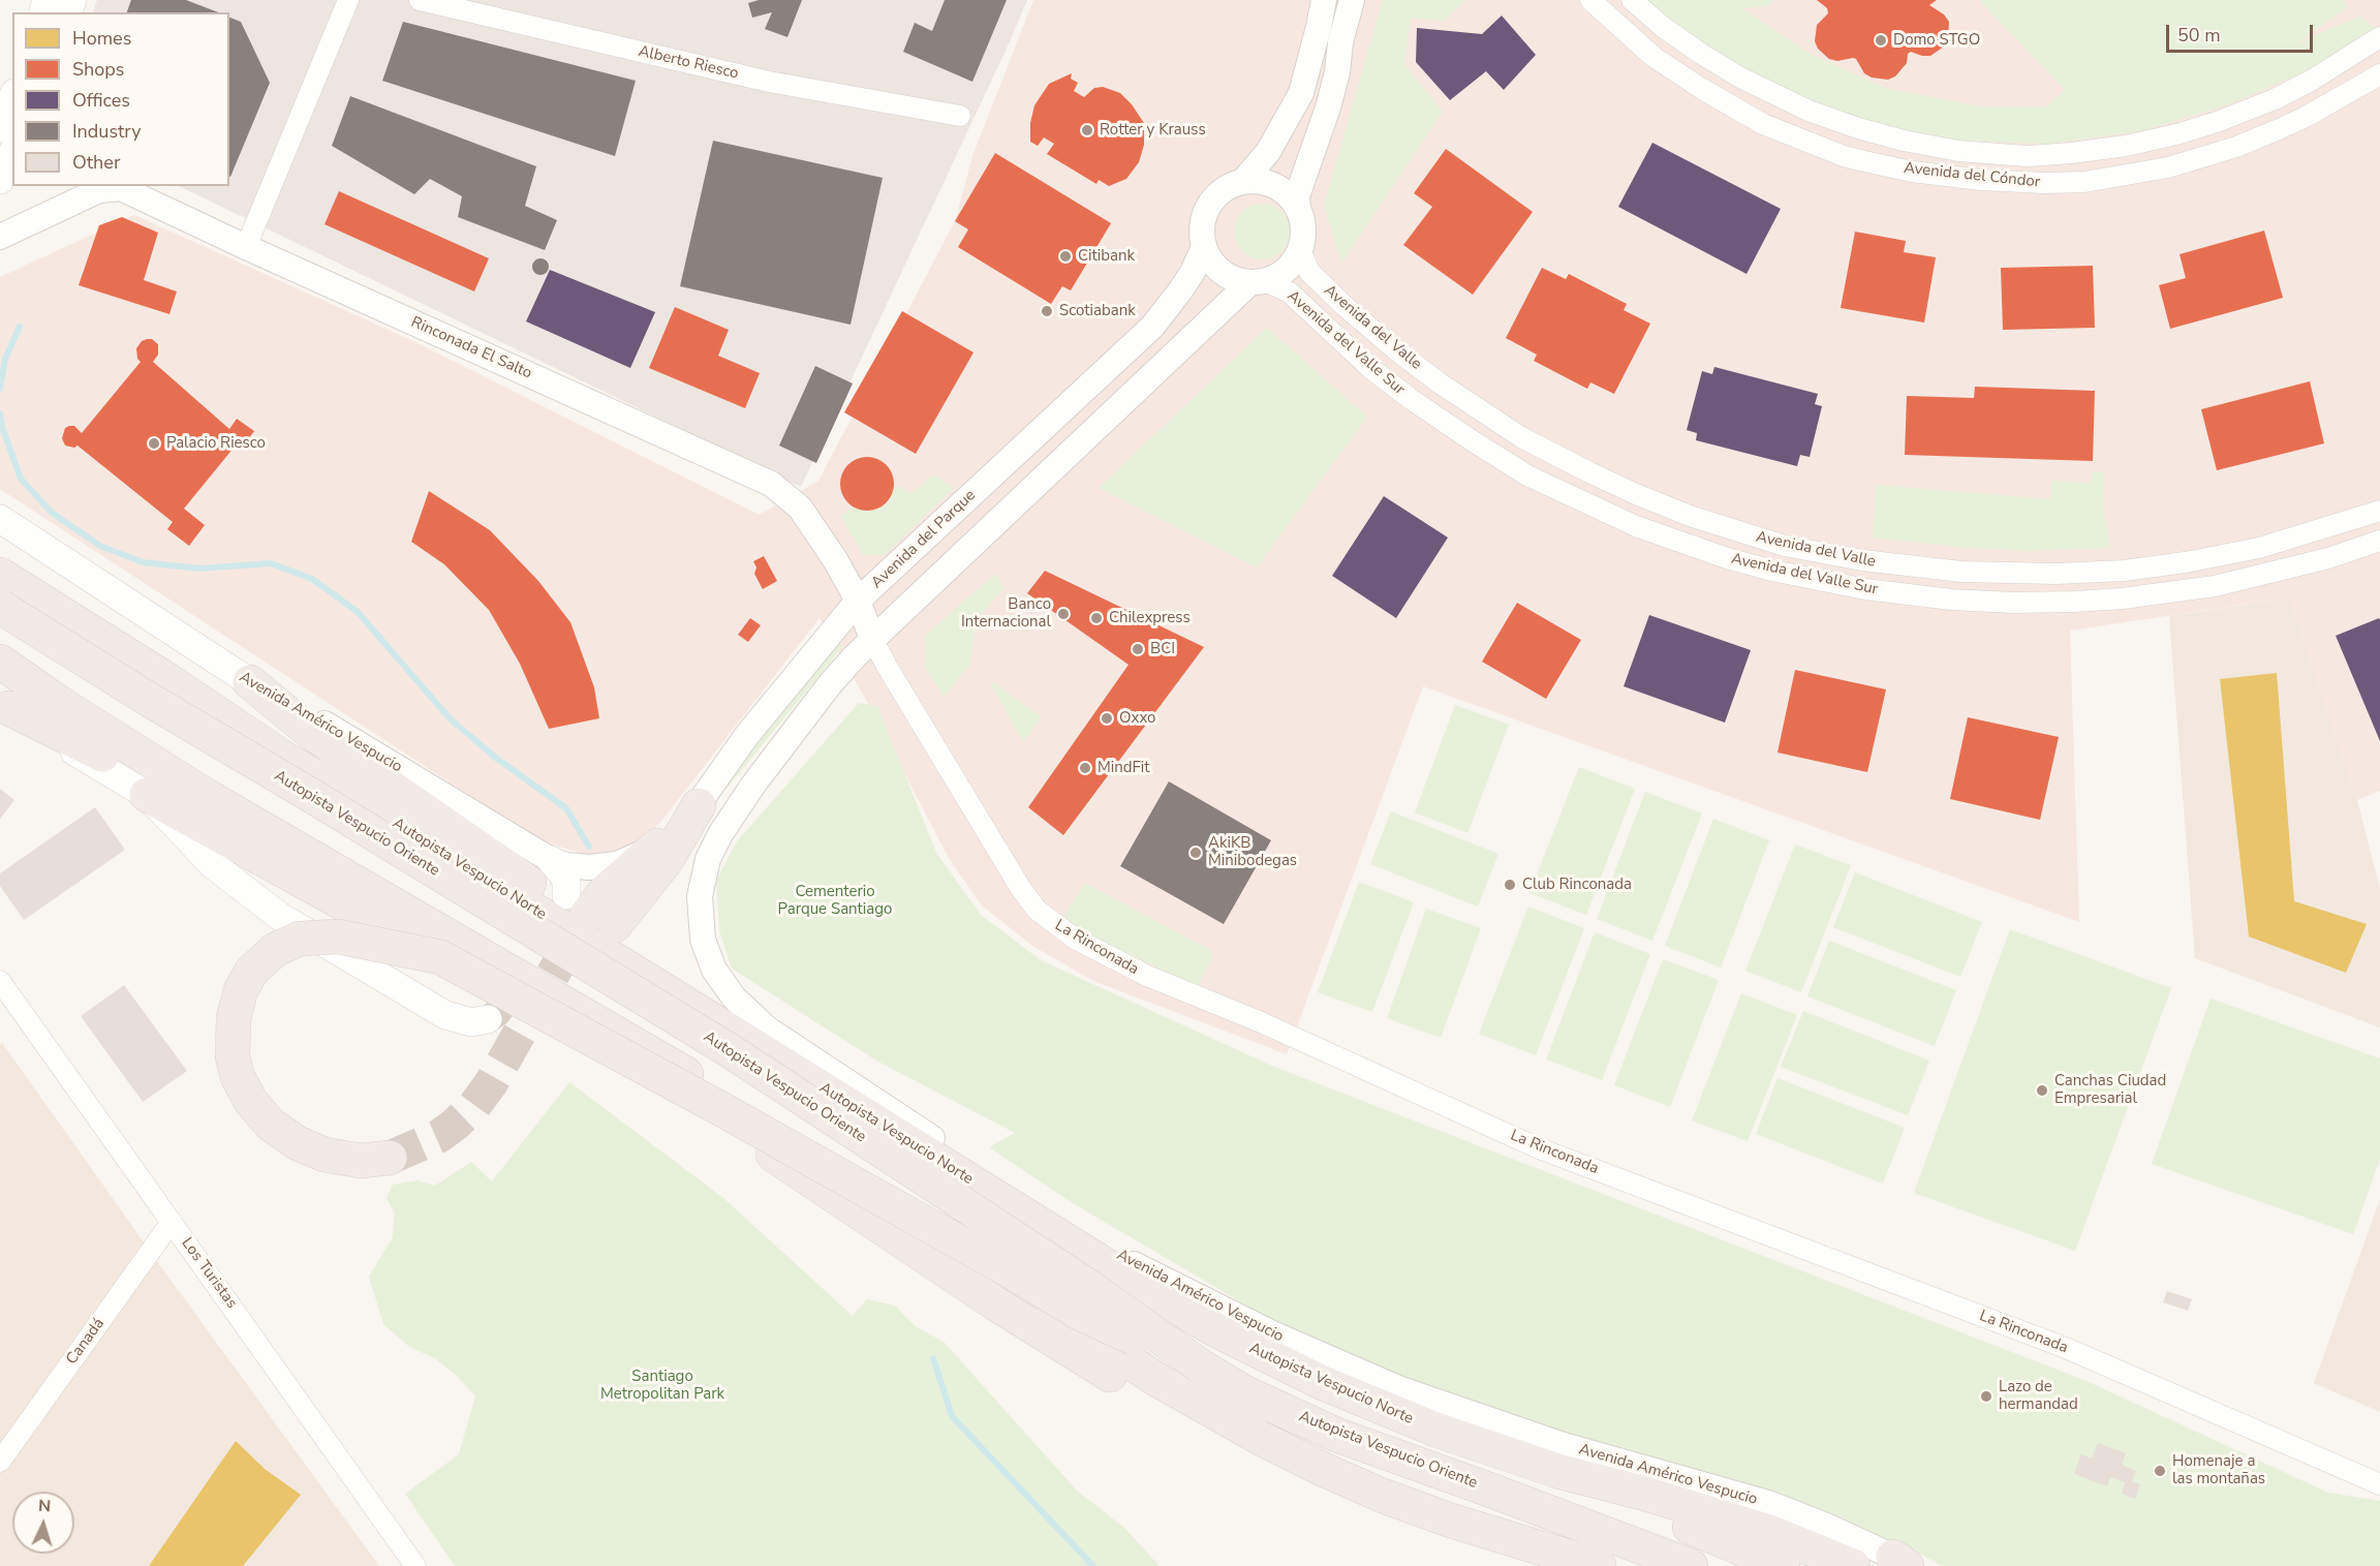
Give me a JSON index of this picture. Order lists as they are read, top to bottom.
{
  "streets": {
    "highway": ["Autopista Vespucio Oriente", "Autopista Vespucio Norte"],
    "main road": ["Avenida Américo Vespucio"],
    "street": [
      "Alberto Riesco",
      "Avenida del Cóndor",
      "Avenida del Valle",
      "Avenida del Valle Sur",
      "Rinconada El Salto",
      "Avenida del Parque",
      "La Rinconada",
      "Los Turistas",
      "Canadá"
    ]
  },
  "crossings": [
    ["Avenida del Valle", "Avenida del Valle Sur"],
    ["Avenida del Valle", "Avenida del Parque"],
    ["Avenida del Valle Sur", "Avenida del Parque"],
    ["Rinconada El Salto", "Avenida del Parque"],
    ["Rinconada El Salto", "Avenida Américo Vespucio"],
    ["Rinconada El Salto", "La Rinconada"],
    ["Avenida del Parque", "Avenida Américo Vespucio"],
    ["Avenida Américo Vespucio", "La Rinconada"],
    ["Los Turistas", "Canadá"]
  ],
  "parks": ["Cementerio Parque Santiago", "Santiago Metropolitan Park"],
  "places": [
    "Domo STGO",
    "Rotter y Krauss",
    "Citibank",
    "Scotiabank",
    "Palacio Riesco",
    "Banco Internacional",
    "Chilexpress",
    "BCI",
    "Oxxo",
    "MindFit",
    "AkiKB Minibodegas",
    "Club Rinconada",
    "Canchas Ciudad Empresarial",
    "Lazo de hermandad",
    "Homenaje a las montañas"
  ],
  "legend": [
    "Homes",
    "Shops",
    "Offices",
    "Industry",
    "Other"
  ],
  "scale_bar": "50 m",
  "north": "top"
}
